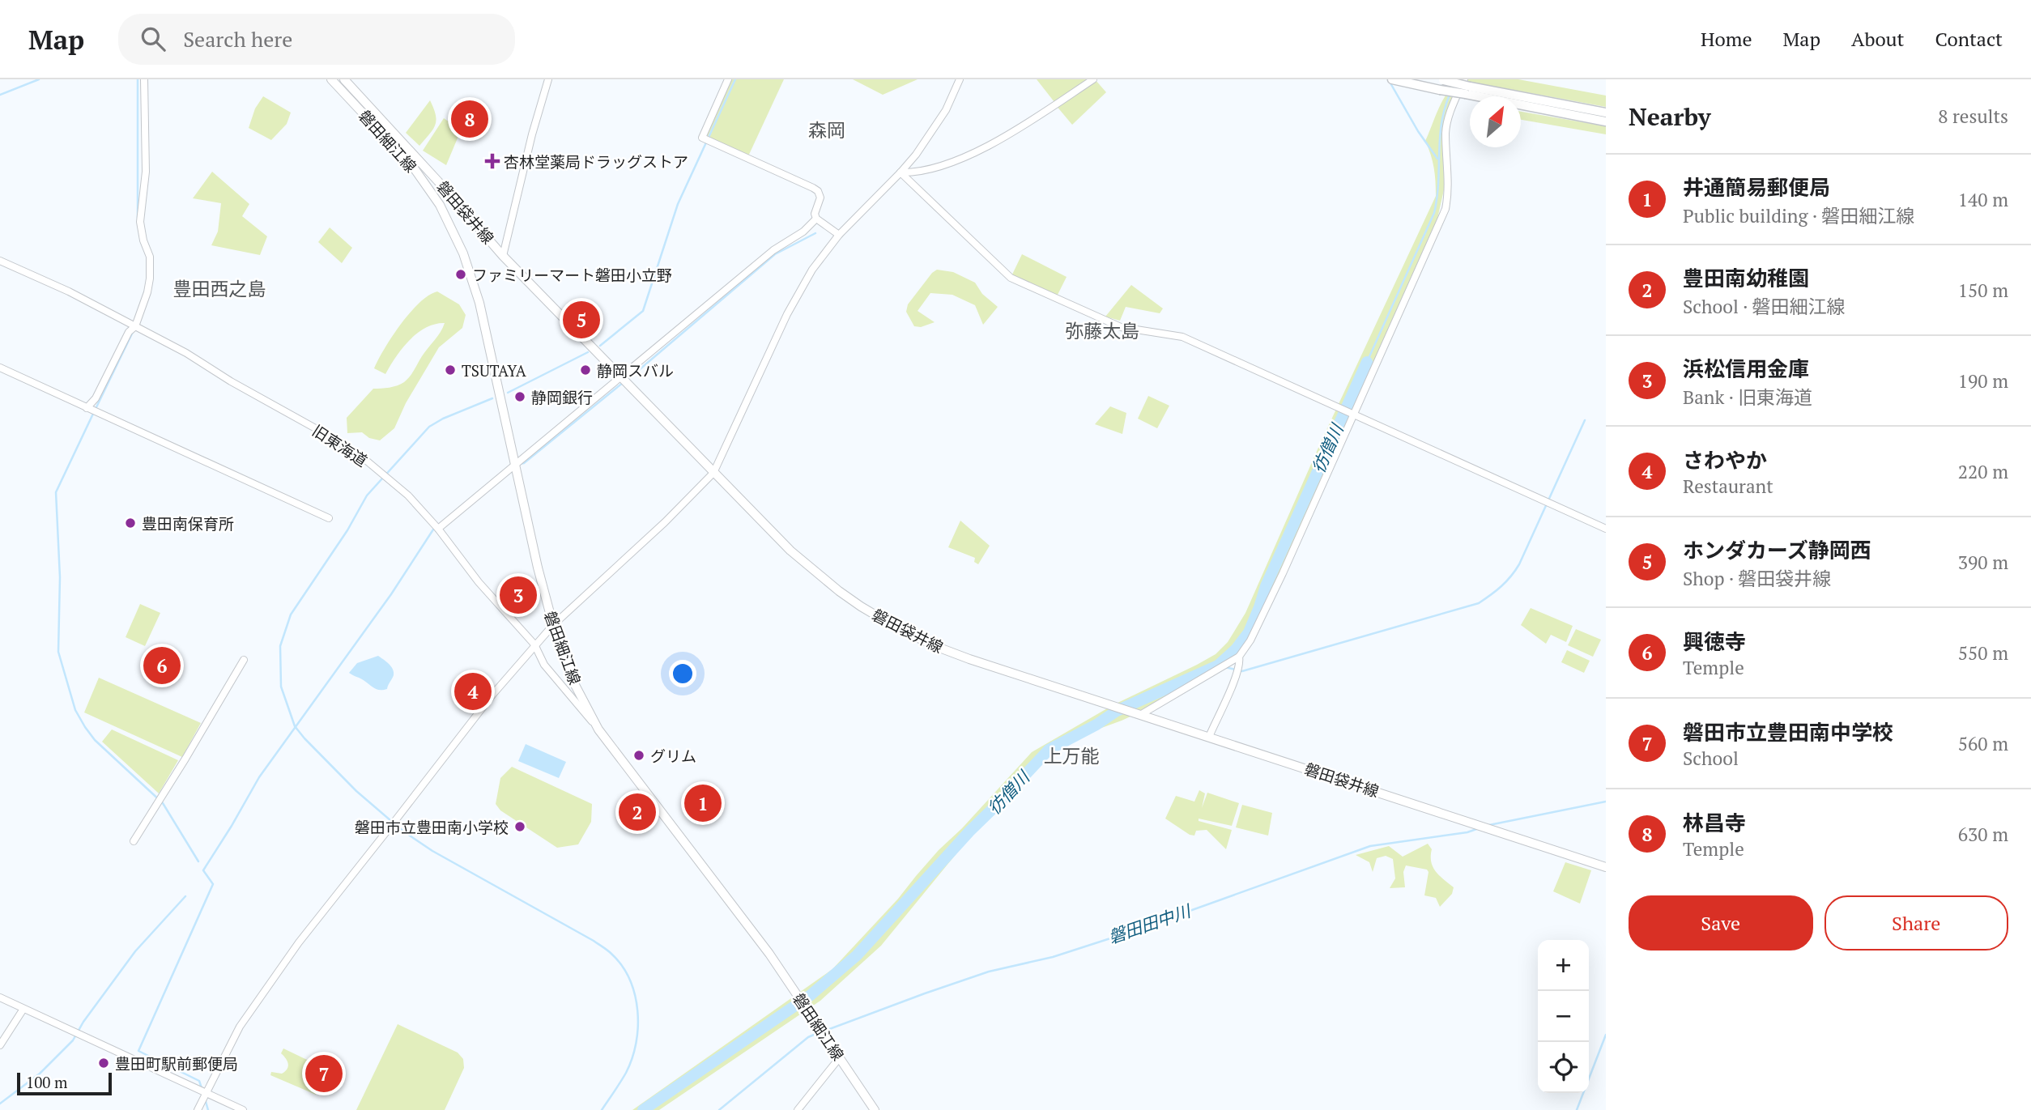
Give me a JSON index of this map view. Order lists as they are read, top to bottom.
{
  "streets": {
    "main road": ["磐田細江線", "磐田袋井線"],
    "street": ["旧東海道"]
  },
  "crossings": [
    ["磐田細江線", "旧東海道"]
  ],
  "districts": [
    "森岡",
    "豊田西之島",
    "弥藤太島",
    "上万能"
  ],
  "water": ["彷僧川", "磐田田中川"],
  "places": {
    "health": ["杏林堂薬局ドラッグストア"],
    "other": [
      "ファミリーマート磐田小立野",
      "TSUTAYA",
      "静岡スバル",
      "静岡銀行",
      "豊田南保育所",
      "グリム",
      "磐田市立豊田南小学校",
      "豊田町駅前郵便局"
    ]
  },
  "scale_bar": "100 m",
  "north": "top right",
  "page": {
    "header": "Map",
    "search": "Search here",
    "nav": [
      "Home",
      "Map",
      "About",
      "Contact"
    ],
    "heading": ["Nearby", "8 results"],
    "pins": [
      "8",
      "5",
      "3",
      "6",
      "4",
      "1",
      "2",
      "7"
    ],
    "list": [
      {
        "mark": "1",
        "name": "井通簡易郵便局",
        "note": "Public building · 磐田細江線",
        "value": "140 m"
      },
      {
        "mark": "2",
        "name": "豊田南幼稚園",
        "note": "School · 磐田細江線",
        "value": "150 m"
      },
      {
        "mark": "3",
        "name": "浜松信用金庫",
        "note": "Bank · 旧東海道",
        "value": "190 m"
      },
      {
        "mark": "4",
        "name": "さわやか",
        "note": "Restaurant",
        "value": "220 m"
      },
      {
        "mark": "5",
        "name": "ホンダカーズ静岡西",
        "note": "Shop · 磐田袋井線",
        "value": "390 m"
      },
      {
        "mark": "6",
        "name": "興徳寺",
        "note": "Temple",
        "value": "550 m"
      },
      {
        "mark": "7",
        "name": "磐田市立豊田南中学校",
        "note": "School",
        "value": "560 m"
      },
      {
        "mark": "8",
        "name": "林昌寺",
        "note": "Temple",
        "value": "630 m"
      }
    ],
    "buttons": ["Save", "Share"],
    "map_buttons": ["+", "−"],
    "scale": "100 m"
  }
}
